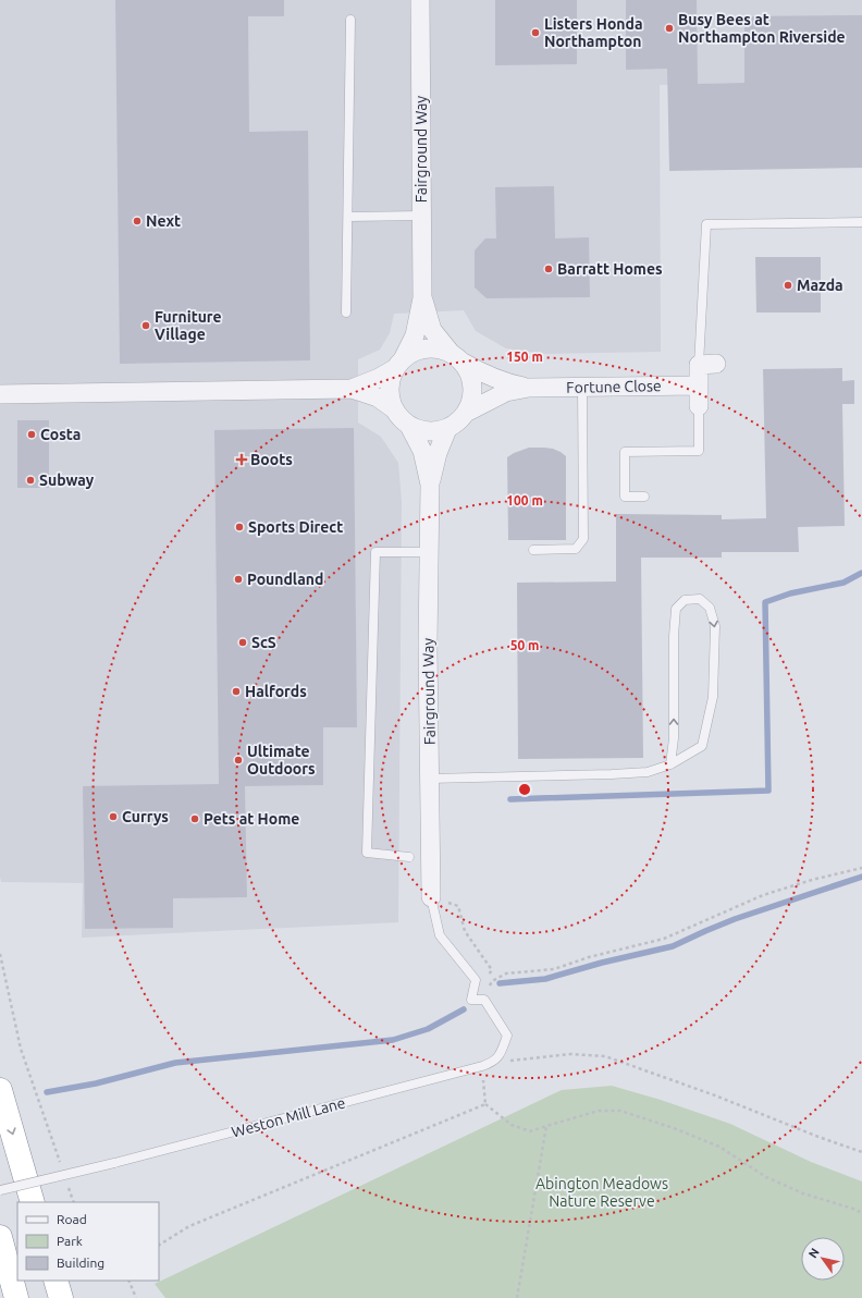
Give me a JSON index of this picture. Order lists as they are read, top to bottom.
{
  "streets": {
    "street": ["Fairground Way", "Fortune Close"],
    "lane": ["Weston Mill Lane"]
  },
  "parks": ["Abington Meadows Nature Reserve"],
  "places": {
    "other": [
      "Busy Bees at Northampton Riverside",
      "Listers Honda Northampton",
      "Next",
      "Barratt Homes",
      "Mazda",
      "Furniture Village",
      "Costa",
      "Subway",
      "Sports Direct",
      "Poundland",
      "ScS",
      "Halfords",
      "Ultimate Outdoors",
      "Currys",
      "Pets at Home"
    ],
    "health": ["Boots"]
  },
  "legend": ["Road", "Park", "Building"],
  "north": "top left",
  "rings": ["150 m", "100 m", "50 m"]
}
